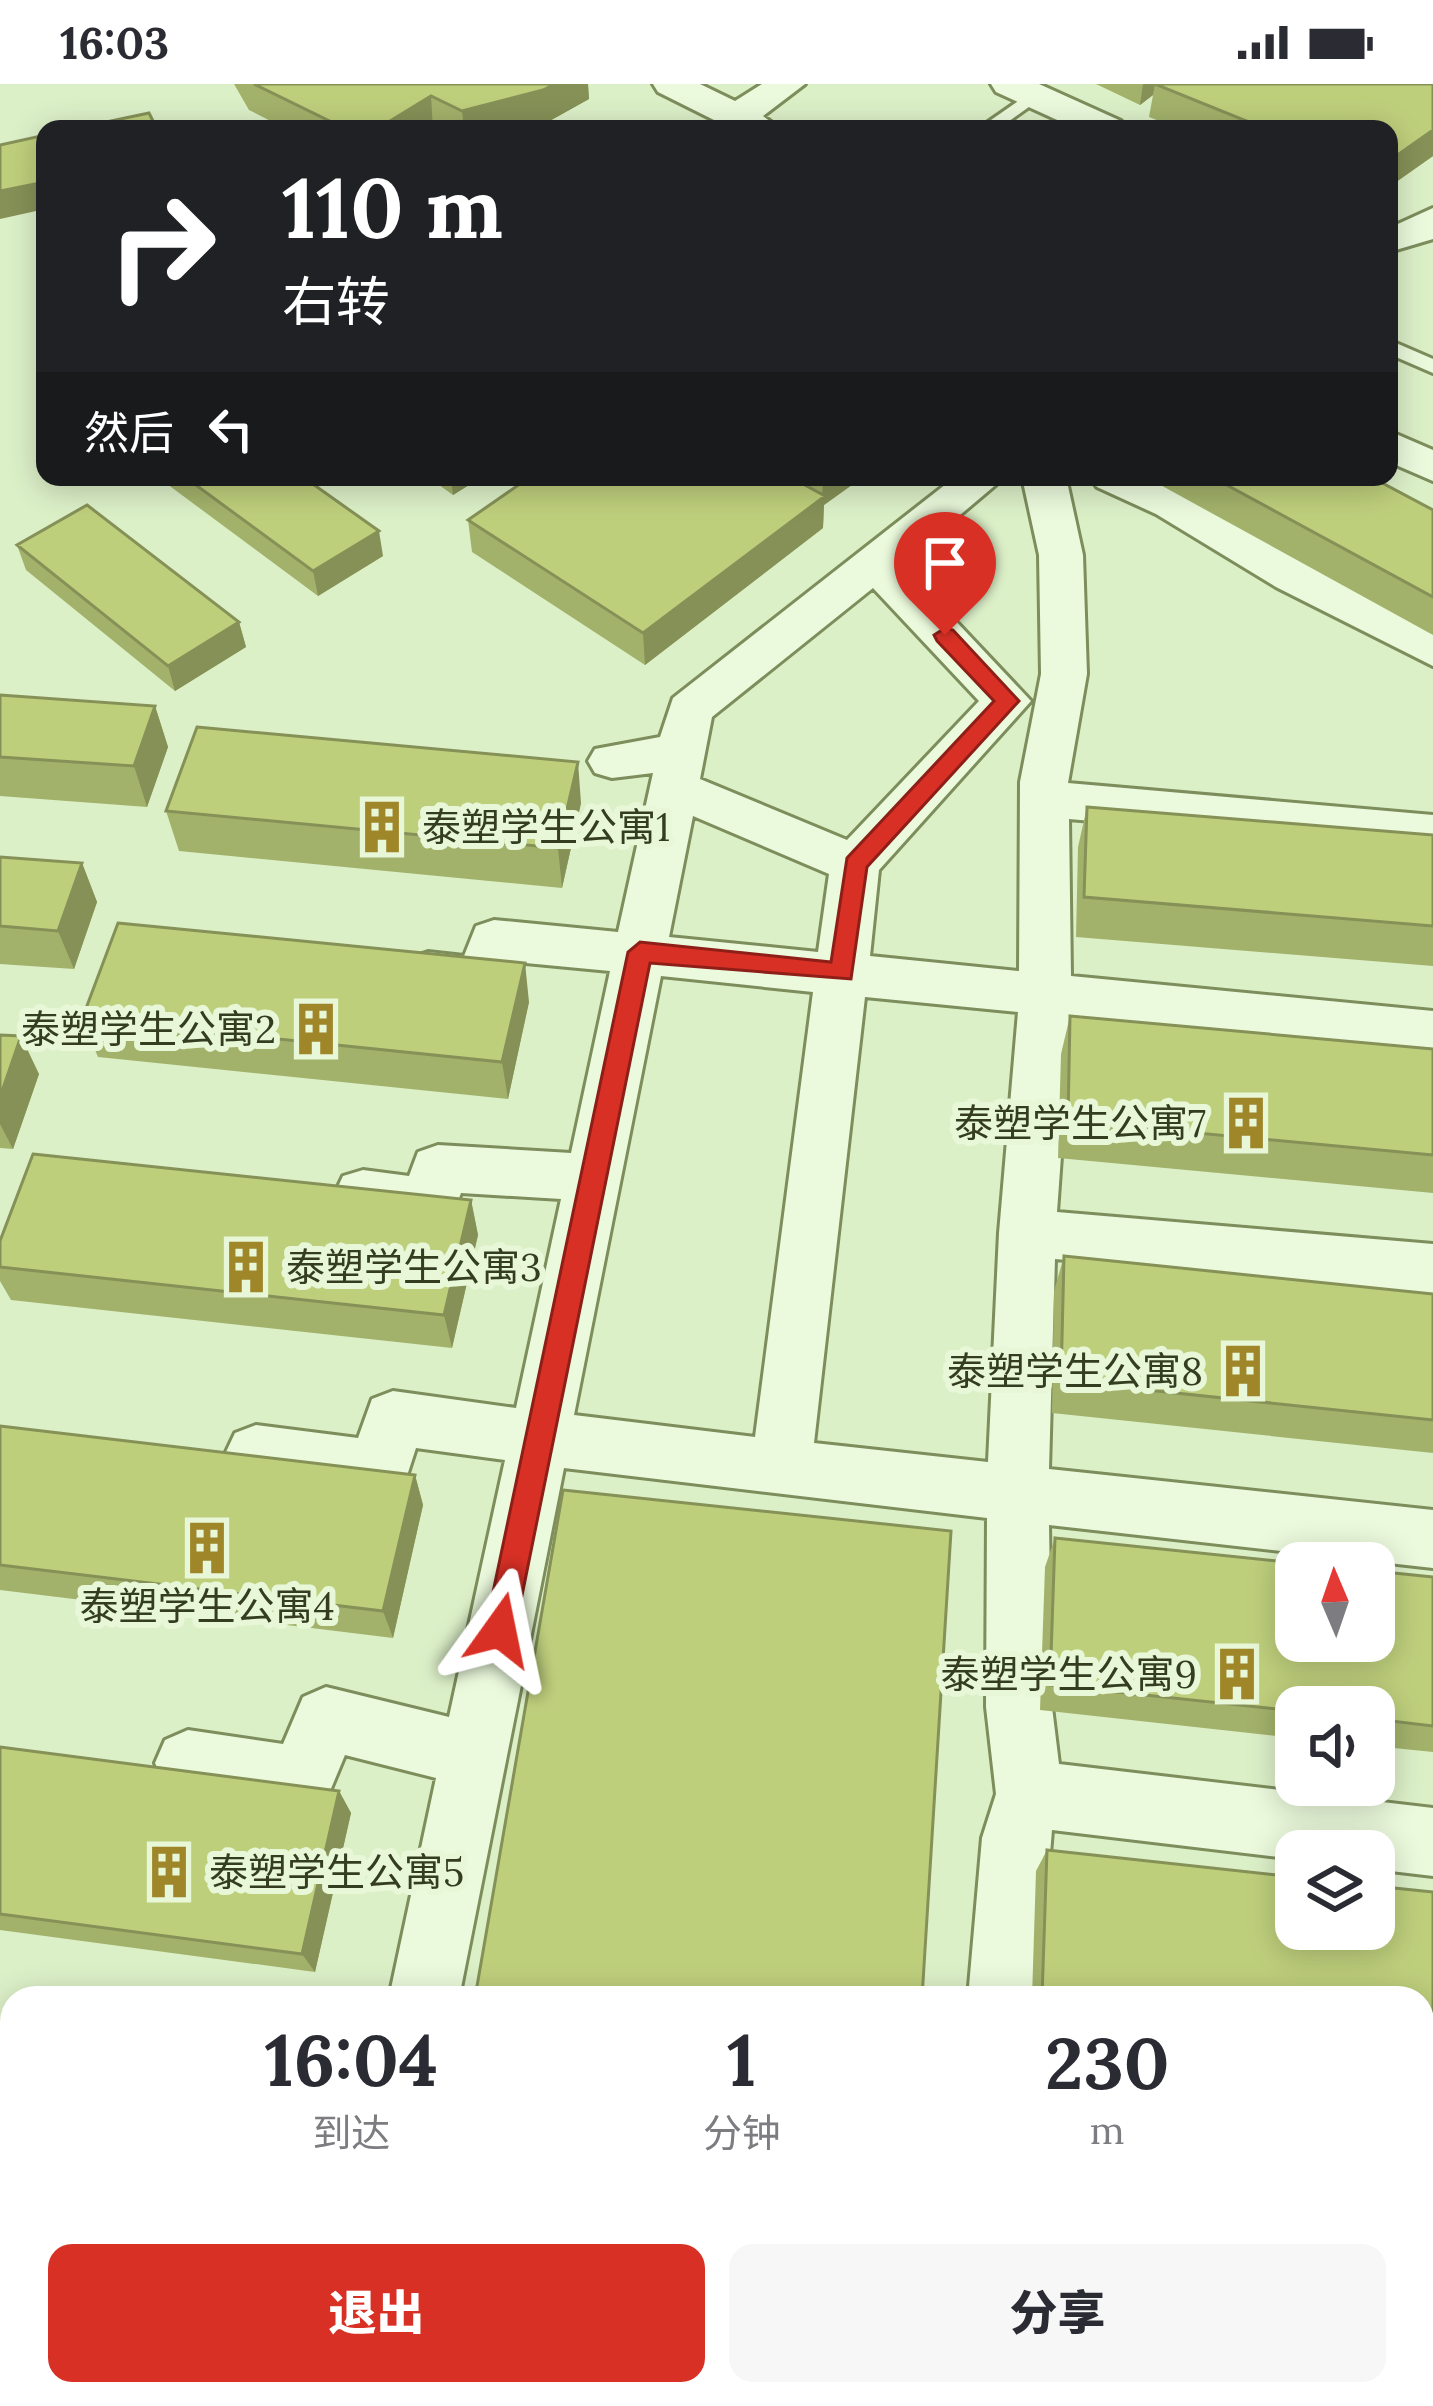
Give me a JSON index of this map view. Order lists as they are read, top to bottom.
{
  "places": {
    "building": [
      "泰塑学生公寓1",
      "泰塑学生公寓2",
      "泰塑学生公寓7",
      "泰塑学生公寓3",
      "泰塑学生公寓8",
      "泰塑学生公寓4",
      "泰塑学生公寓9",
      "泰塑学生公寓5"
    ]
  },
  "north": "top",
  "page": {
    "status": "16:03",
    "turn": ["110 m", "右转"],
    "then": "然后",
    "eta": [
      "16:04",
      "到达",
      "1",
      "分钟",
      "230",
      "m"
    ],
    "buttons": ["退出", "分享"]
  }
}
